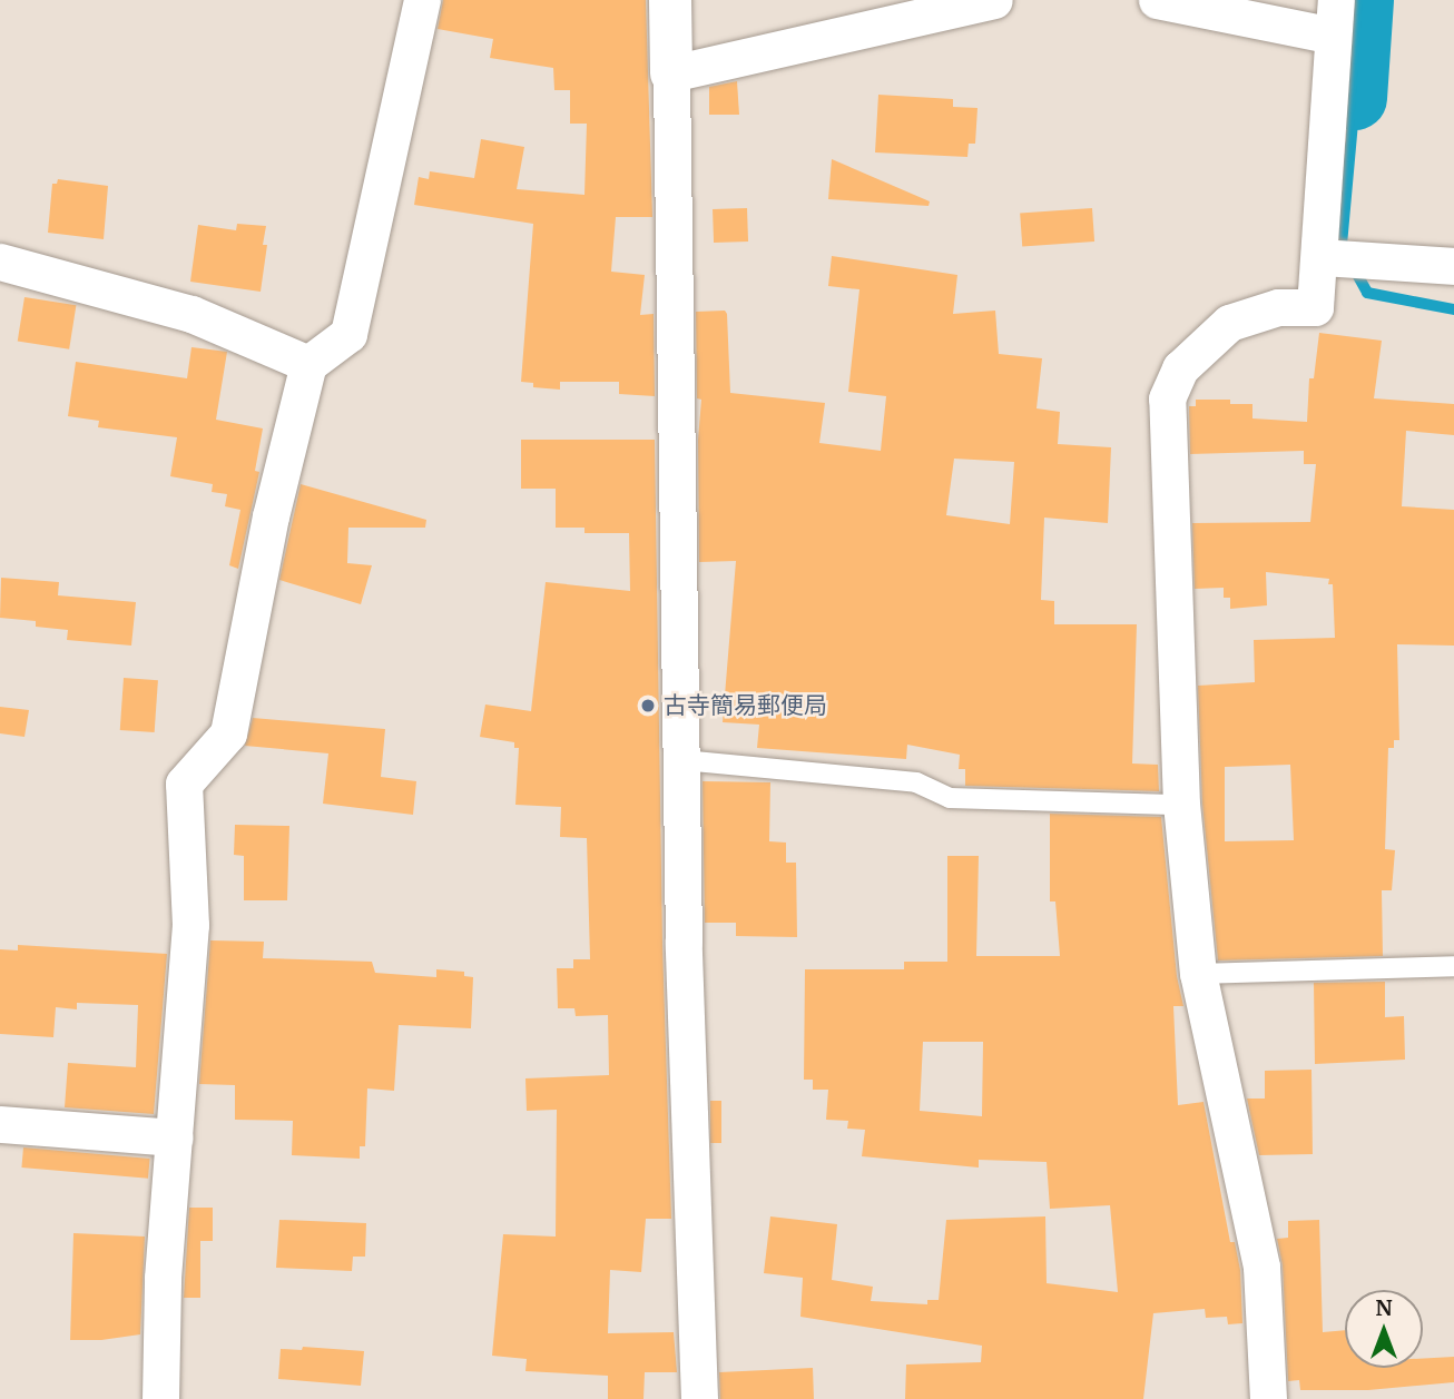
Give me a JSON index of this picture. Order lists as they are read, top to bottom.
{
  "places": ["古寺簡易郵便局"],
  "north": "top"
}
